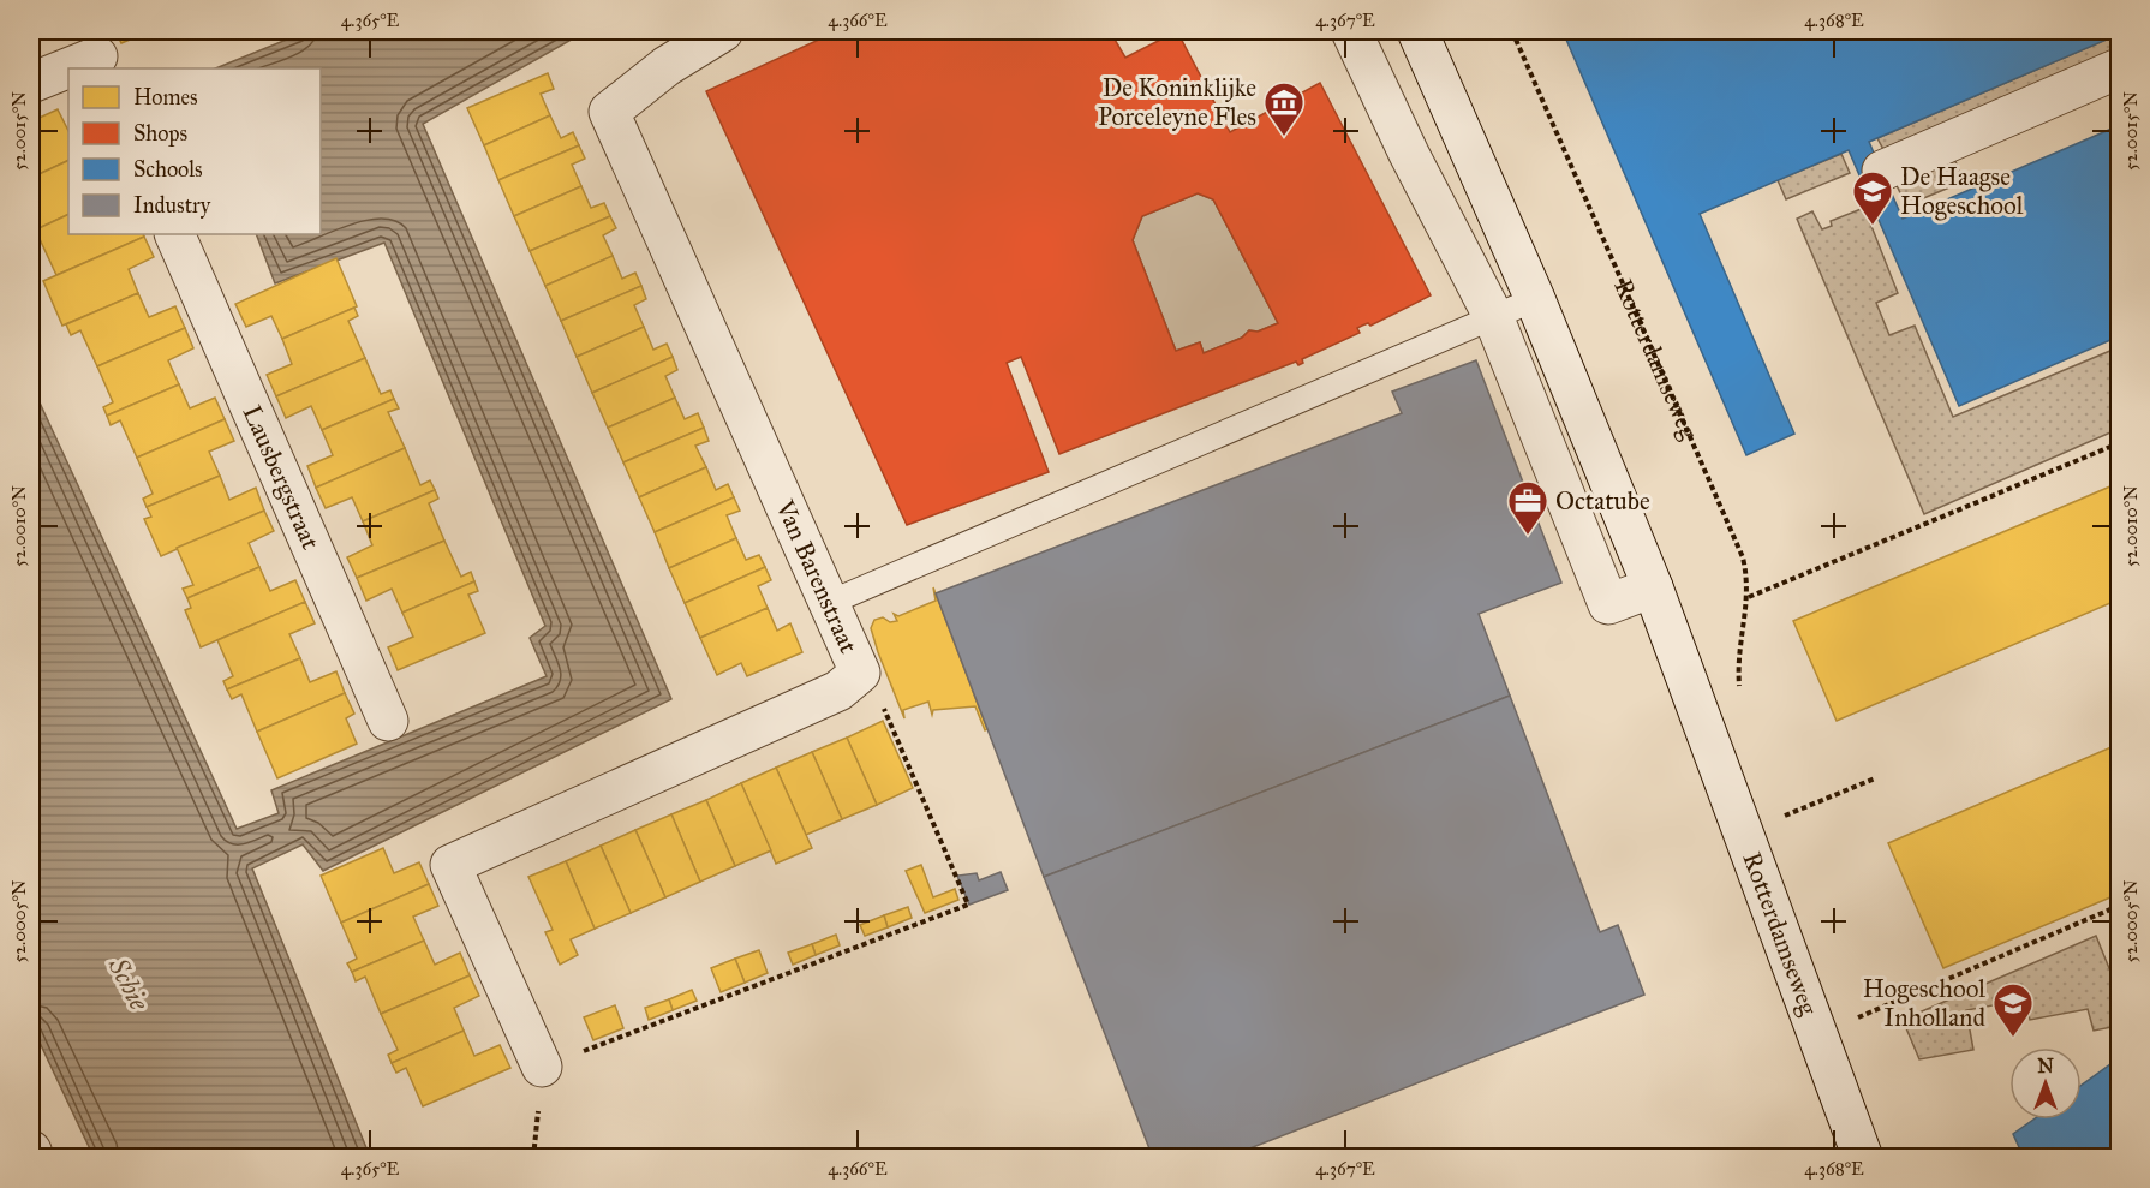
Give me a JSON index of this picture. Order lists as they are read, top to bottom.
{
  "streets": {
    "street": ["Rotterdamseweg", "Lausbergstraat", "Van Barenstraat"]
  },
  "water": ["Schie"],
  "places": {
    "museum": ["De Koninklijke Porceleyne Fles"],
    "school or university": ["De Haagse Hogeschool", "Hogeschool Inholland"],
    "office": ["Octatube"]
  },
  "legend": [
    "Homes",
    "Shops",
    "Schools",
    "Industry"
  ],
  "north": "top",
  "coordinates": [
    "4.365°E",
    "4.366°E",
    "4.367°E",
    "4.368°E",
    "52.0015°N",
    "52.0010°N",
    "52.0005°N"
  ]
}
